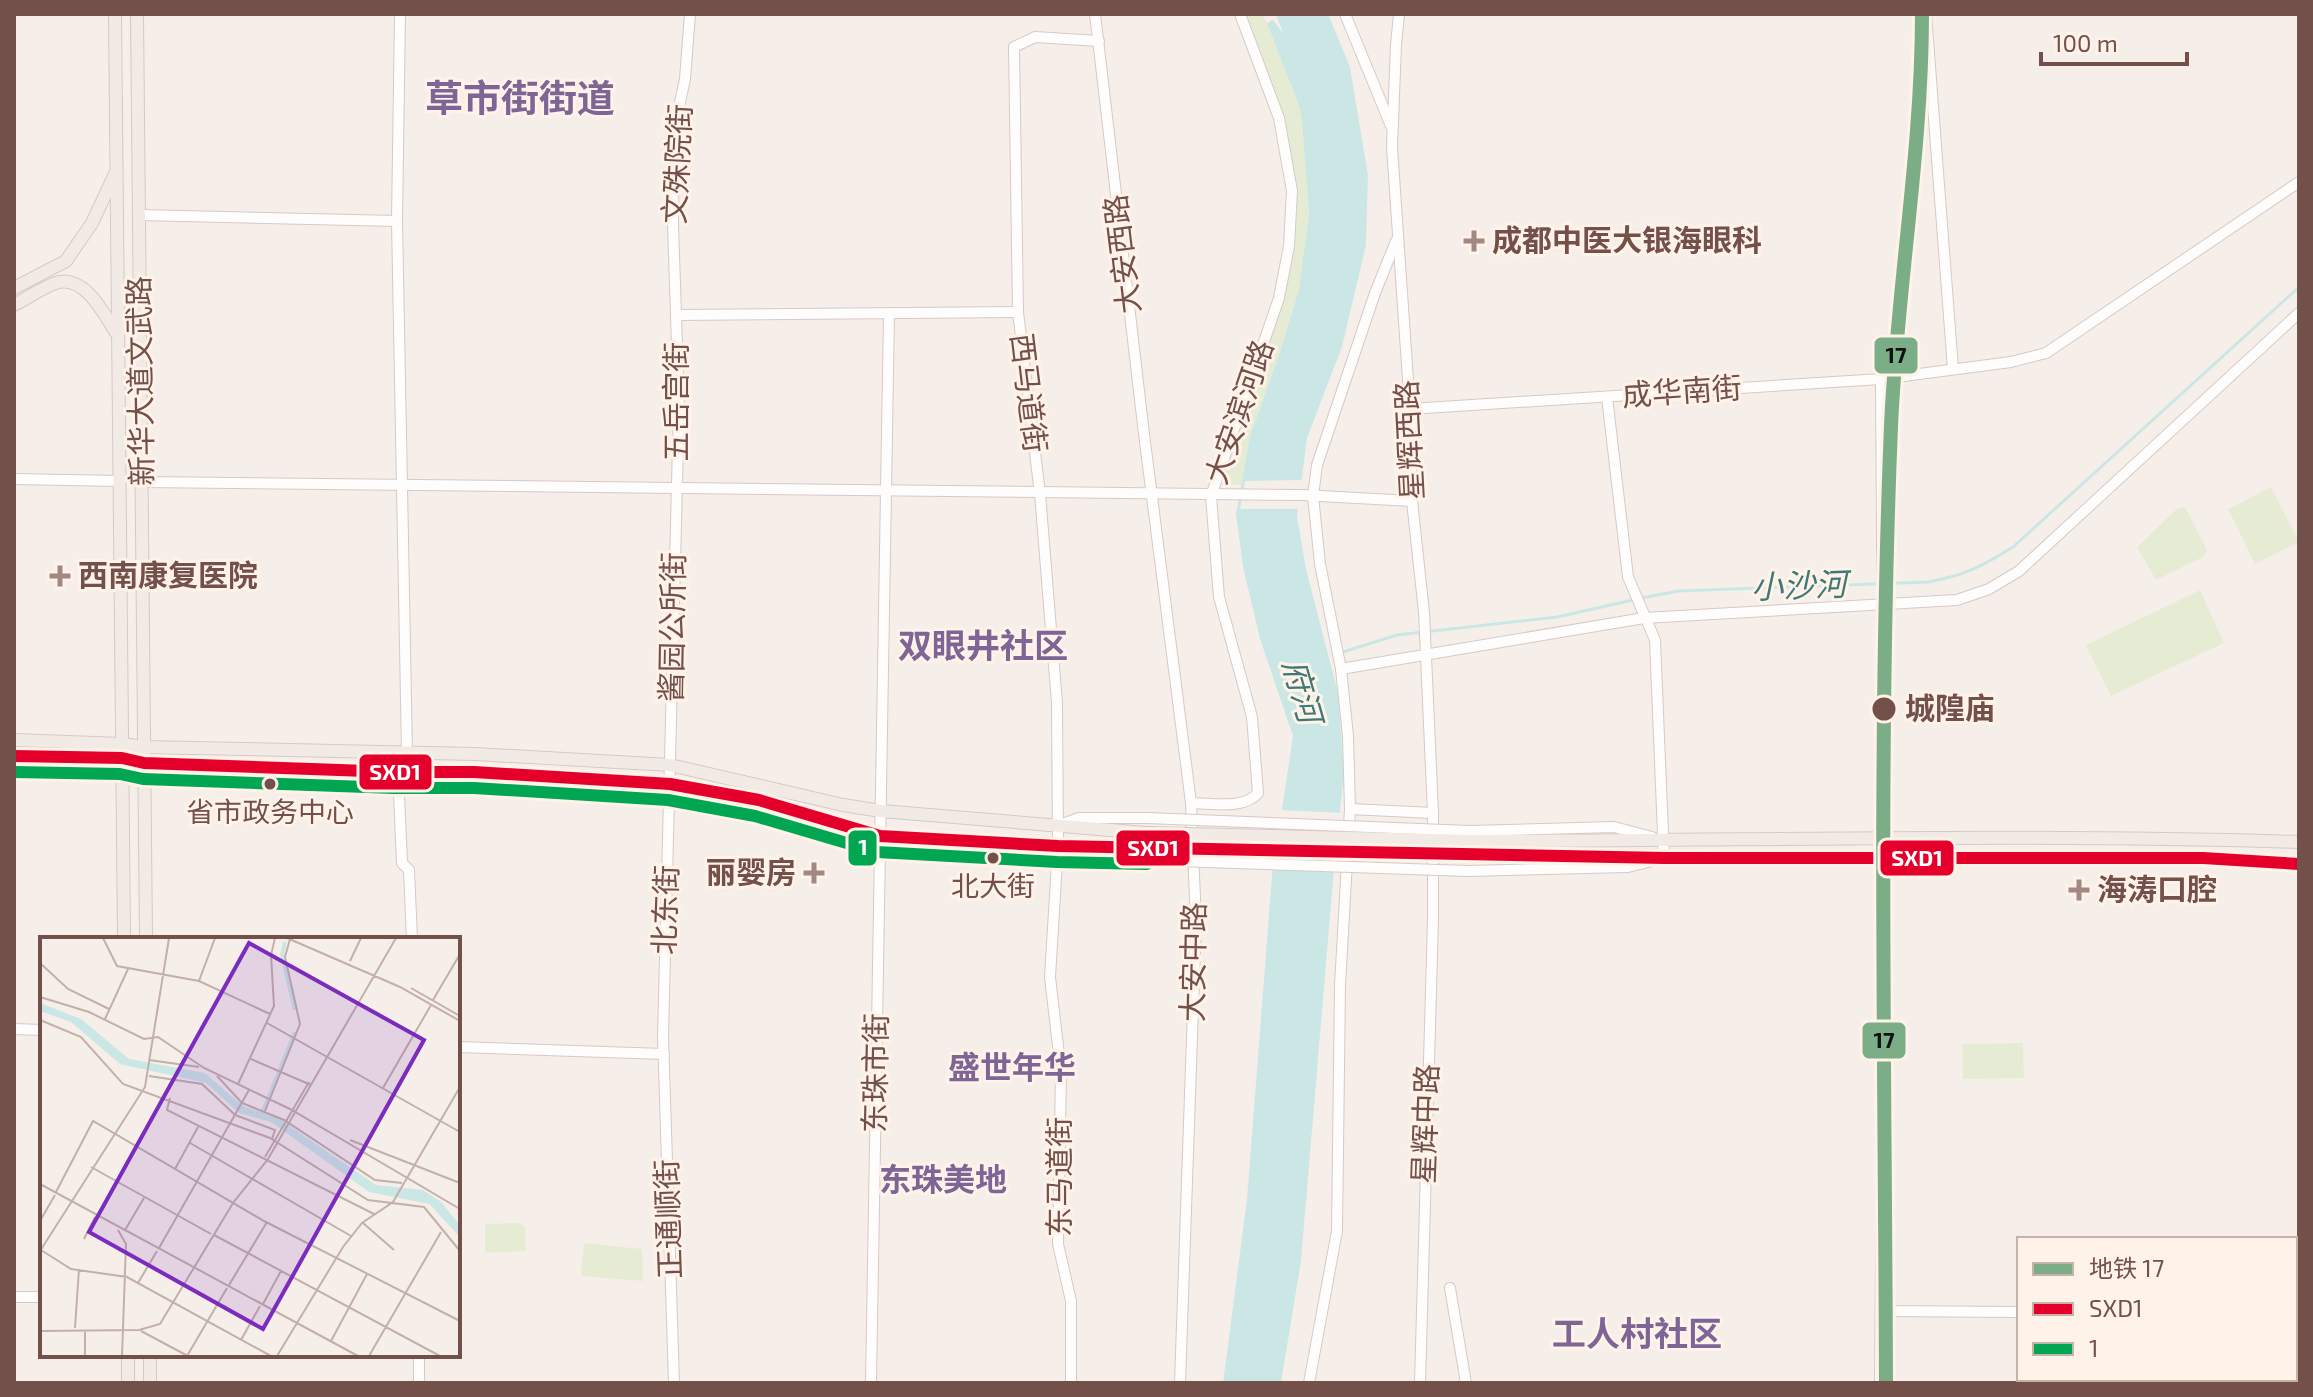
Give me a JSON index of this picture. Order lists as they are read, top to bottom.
{
  "streets": {
    "main road": ["新华大道文武路"],
    "street": [
      "文殊院街",
      "大安西路",
      "成华南街",
      "西马道街",
      "五岳宫街",
      "大安滨河路",
      "星辉西路",
      "酱园公所街",
      "北东街",
      "大安中路",
      "东珠市街",
      "星辉中路",
      "东马道街",
      "正通顺街"
    ]
  },
  "crossings": [
    ["文殊院街", "五岳宫街"],
    ["大安西路", "西马道街"],
    ["大安西路", "大安中路"],
    ["成华南街", "星辉西路"],
    ["西马道街", "东马道街"],
    ["五岳宫街", "酱园公所街"],
    ["大安滨河路", "大安中路"],
    ["星辉西路", "星辉中路"],
    ["酱园公所街", "北东街"],
    ["北东街", "正通顺街"]
  ],
  "districts": [
    "草市街街道",
    "双眼井社区",
    "盛世年华",
    "东珠美地",
    "工人村社区"
  ],
  "water": ["小沙河", "府河"],
  "places": {
    "health": [
      "成都中医大银海眼科",
      "西南康复医院",
      "丽婴房",
      "海涛口腔"
    ],
    "other": ["城隍庙", "省市政务中心", "北大街"]
  },
  "lines": ["metro line 17", "transit line SXD1", "transit line 1"],
  "legend": ["地铁 17", "SXD1", "1"],
  "scale_bar": "100 m"
}
